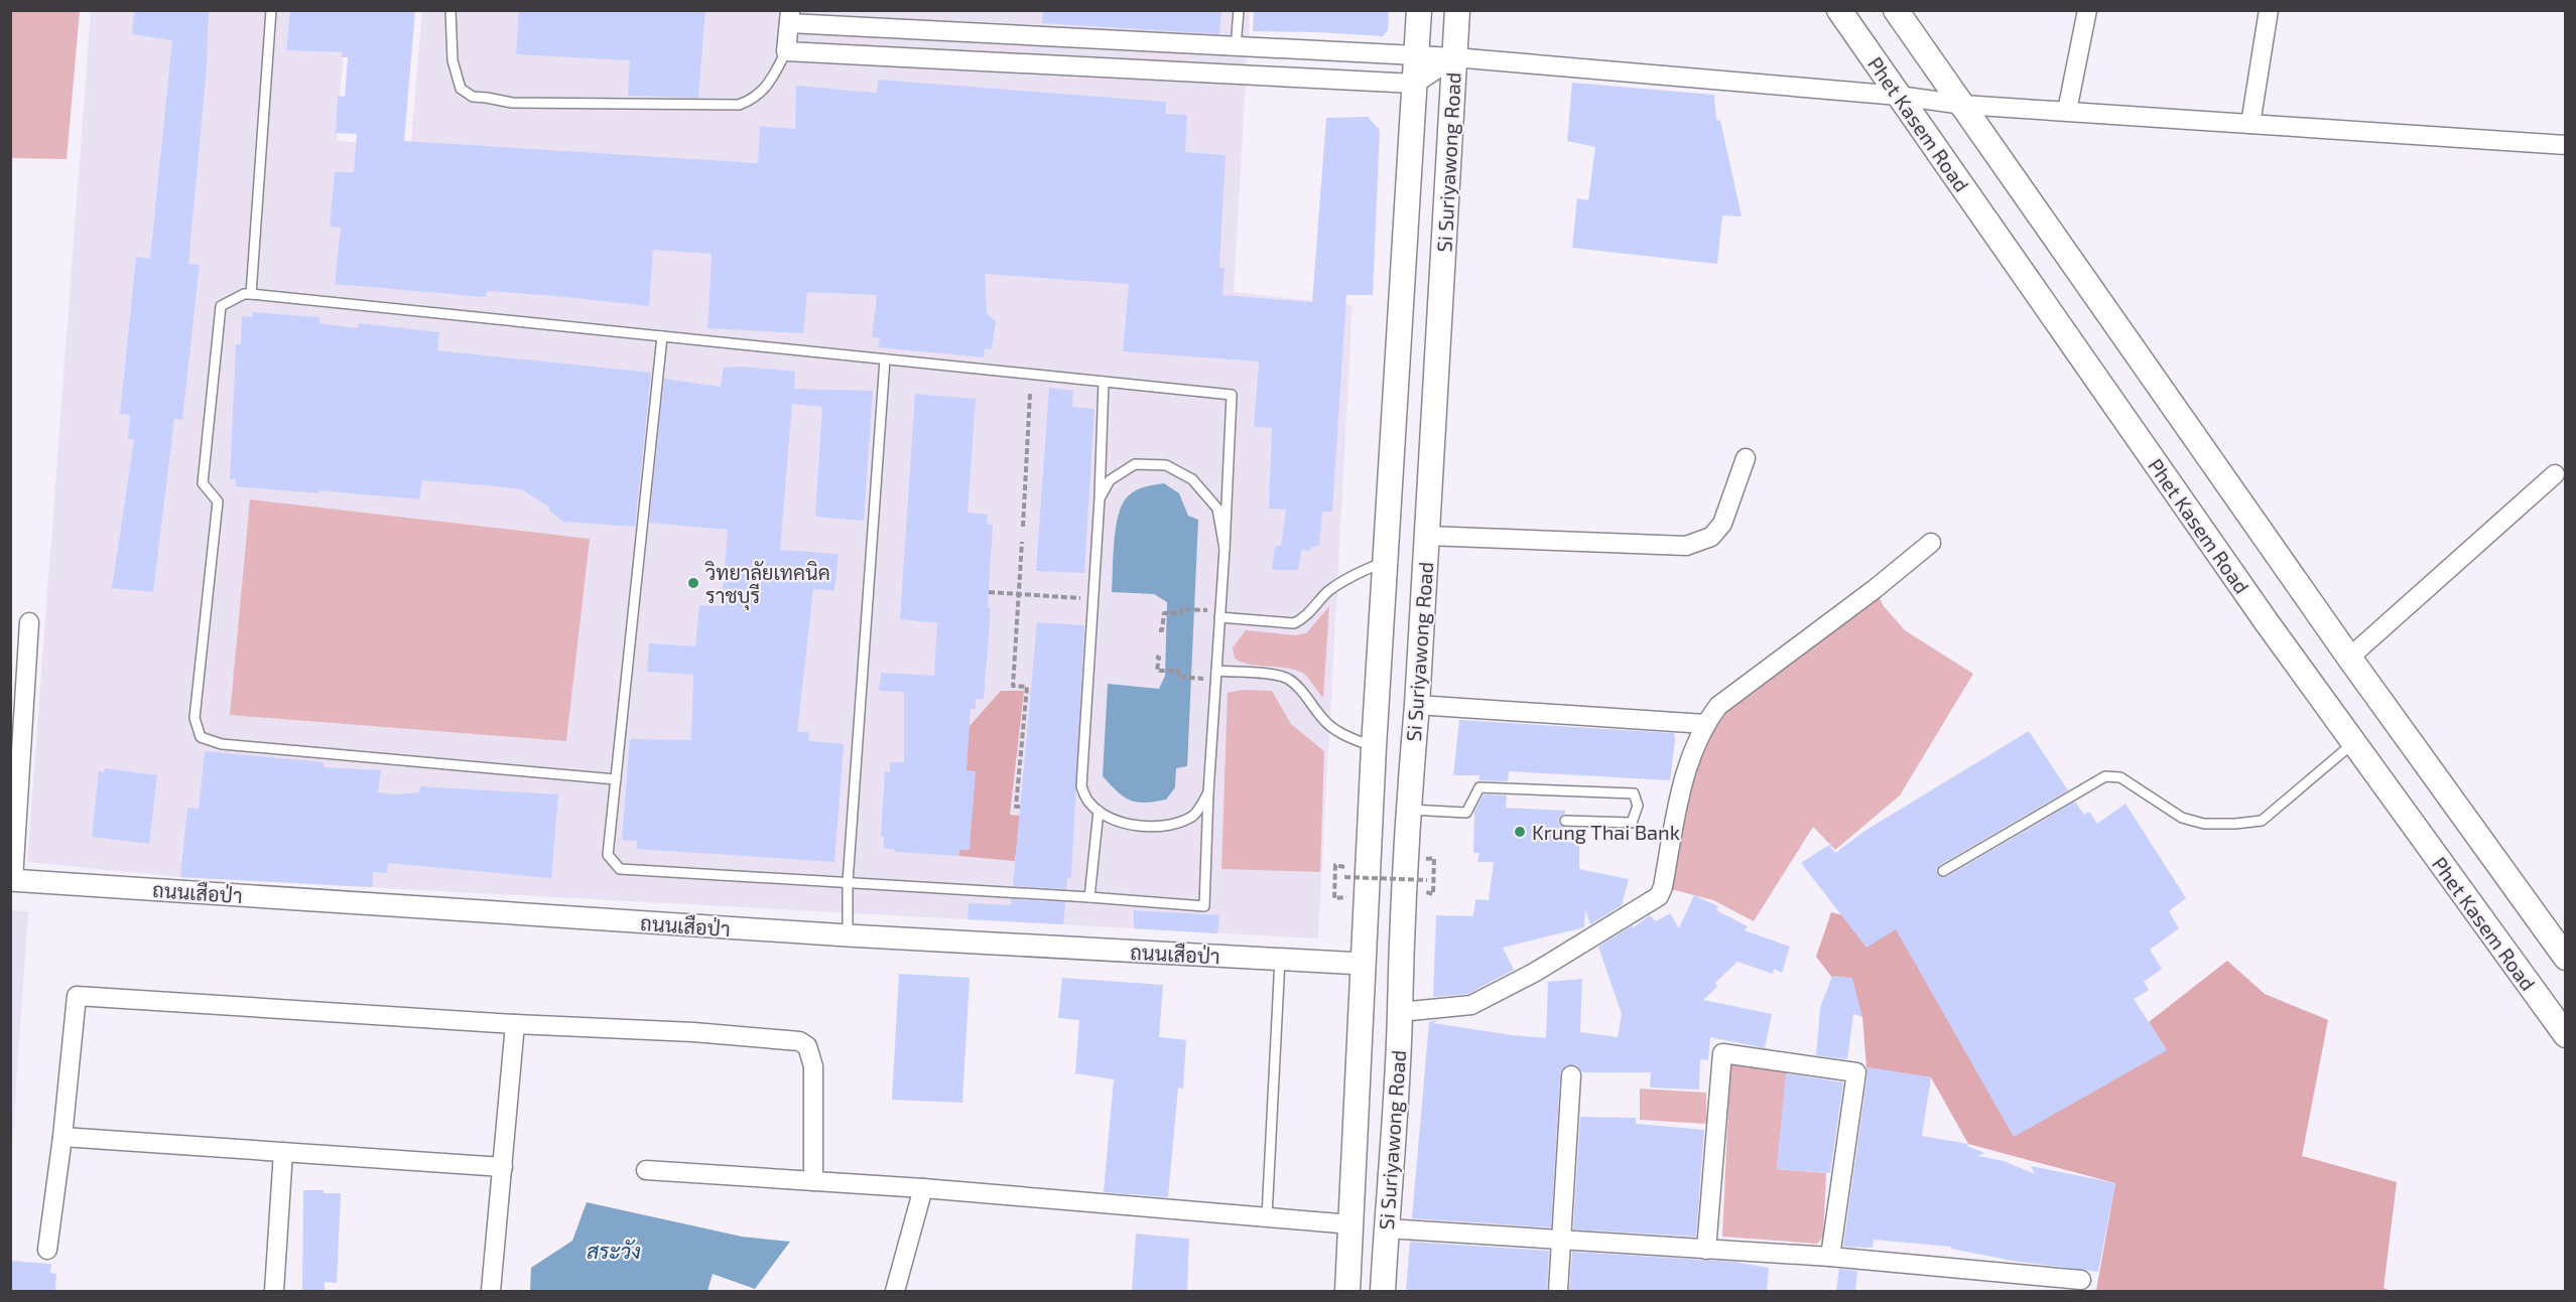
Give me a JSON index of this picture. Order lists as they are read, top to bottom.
{
  "streets": {
    "main road": ["Phet Kasem Road", "Si Suriyawong Road"],
    "street": ["ถนนเสือป่า"]
  },
  "crossings": [
    ["Si Suriyawong Road", "ถนนเสือป่า"]
  ],
  "water": ["สระวัง"],
  "places": ["วิทยาลัยเทคนิค ราชบุรี", "Krung Thai Bank"]
}
